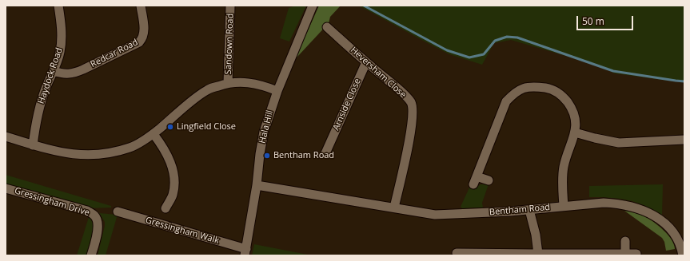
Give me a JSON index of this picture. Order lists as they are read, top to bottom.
{
  "streets": {
    "street": [
      "Sandown Road",
      "Redcar Road",
      "Heversham Close",
      "Haydock Road",
      "Arnside Close",
      "Hala Hill",
      "Gressingham Drive",
      "Bentham Road",
      "Gressingham Walk"
    ]
  },
  "crossings": [
    ["Redcar Road", "Haydock Road"],
    ["Heversham Close", "Arnside Close"],
    ["Heversham Close", "Bentham Road"],
    ["Hala Hill", "Bentham Road"],
    ["Hala Hill", "Gressingham Walk"]
  ],
  "places": ["Lingfield Close", "Bentham Road"],
  "scale_bar": "50 m"
}
